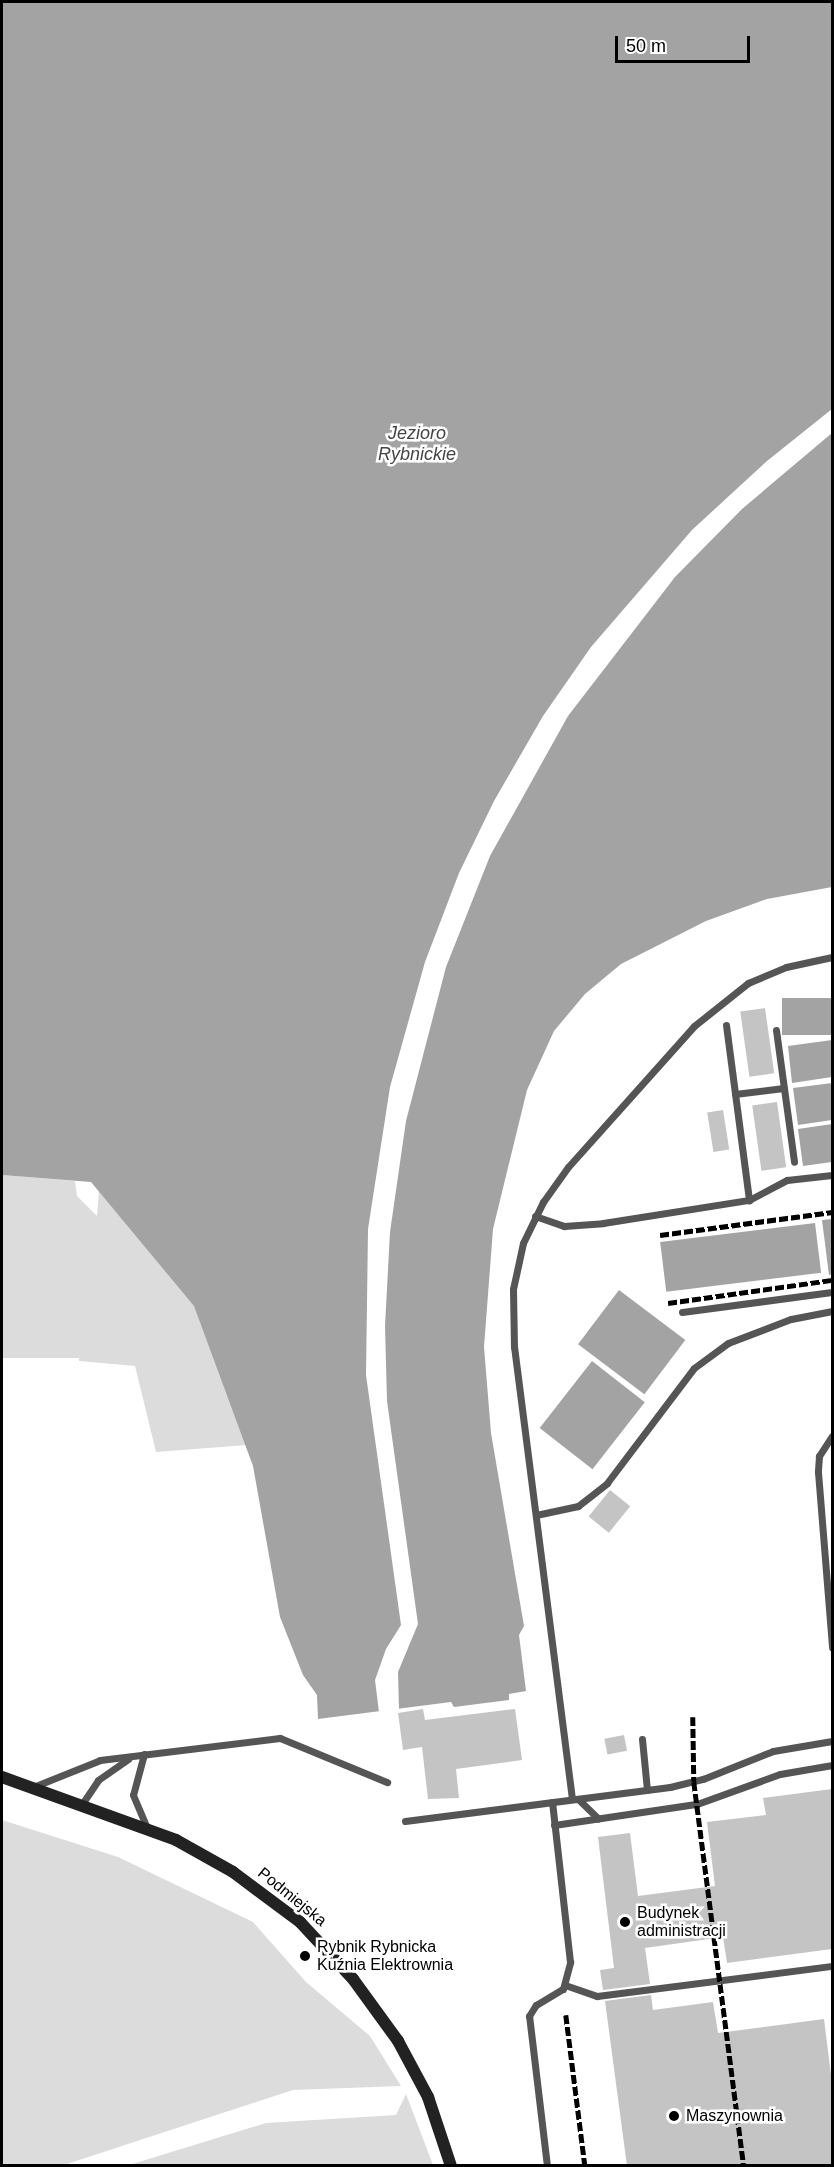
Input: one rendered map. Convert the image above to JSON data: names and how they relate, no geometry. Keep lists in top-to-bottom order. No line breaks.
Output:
{"streets":{"street":["Podmiejska"]},"water":["Jezioro Rybnickie"],"places":["Budynek administracji","Rybnik Rybnicka Kuźnia Elektrownia","Maszynownia"],"scale_bar":"50 m"}
